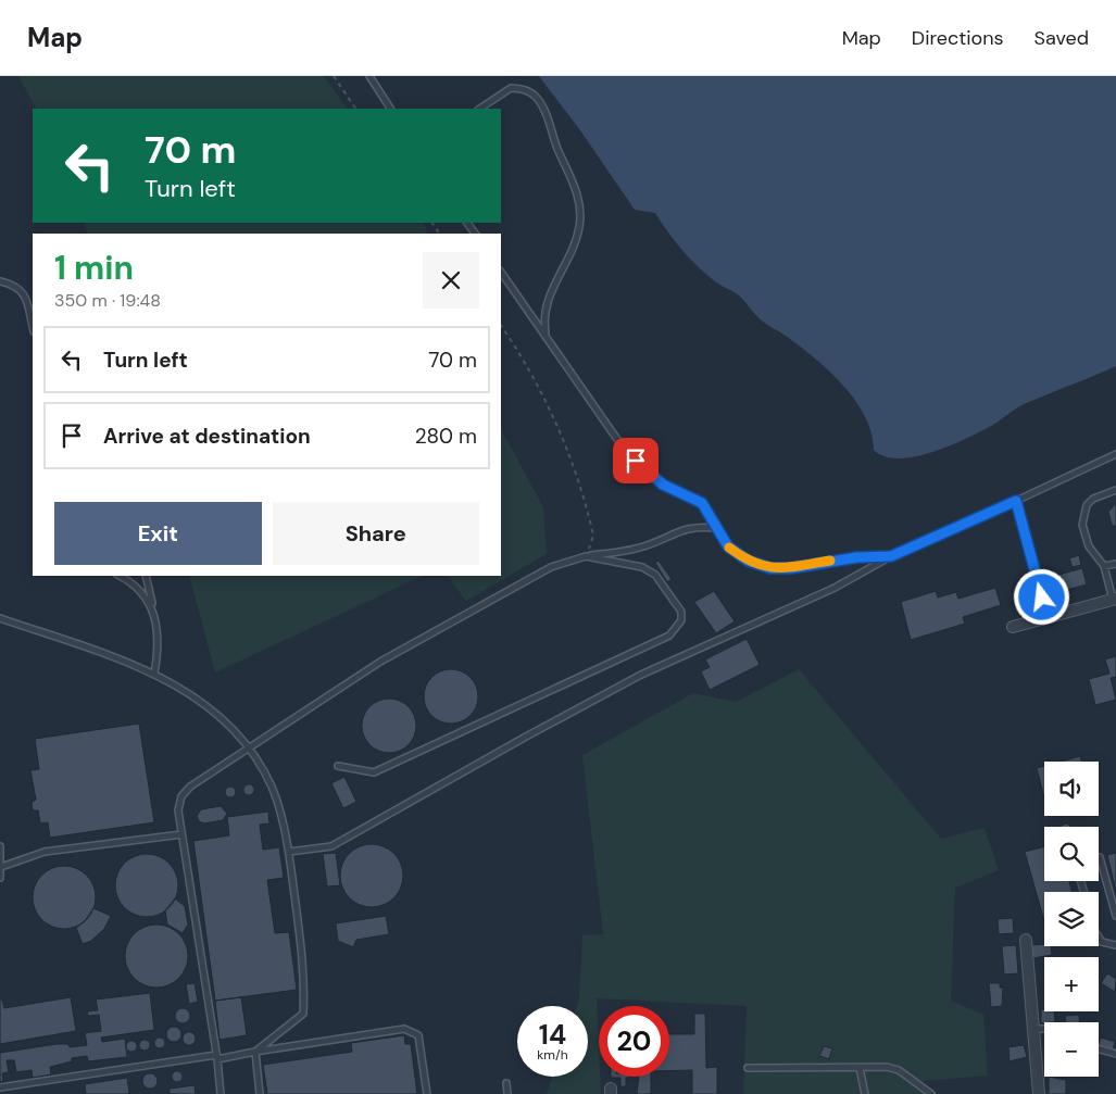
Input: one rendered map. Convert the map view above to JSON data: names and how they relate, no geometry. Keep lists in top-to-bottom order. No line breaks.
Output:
{"page":{"header":"Map","nav":["Map","Directions","Saved"],"turn":["70 m","Turn left"],"heading":["1 min","350 m · 19:48"],"list":[{"name":"Turn left","value":"70 m"},{"name":"Arrive at destination","value":"280 m"}],"buttons":["Exit","Share"],"map_buttons":["+","−"],"speed":"14 km/h","limit":"20"}}
